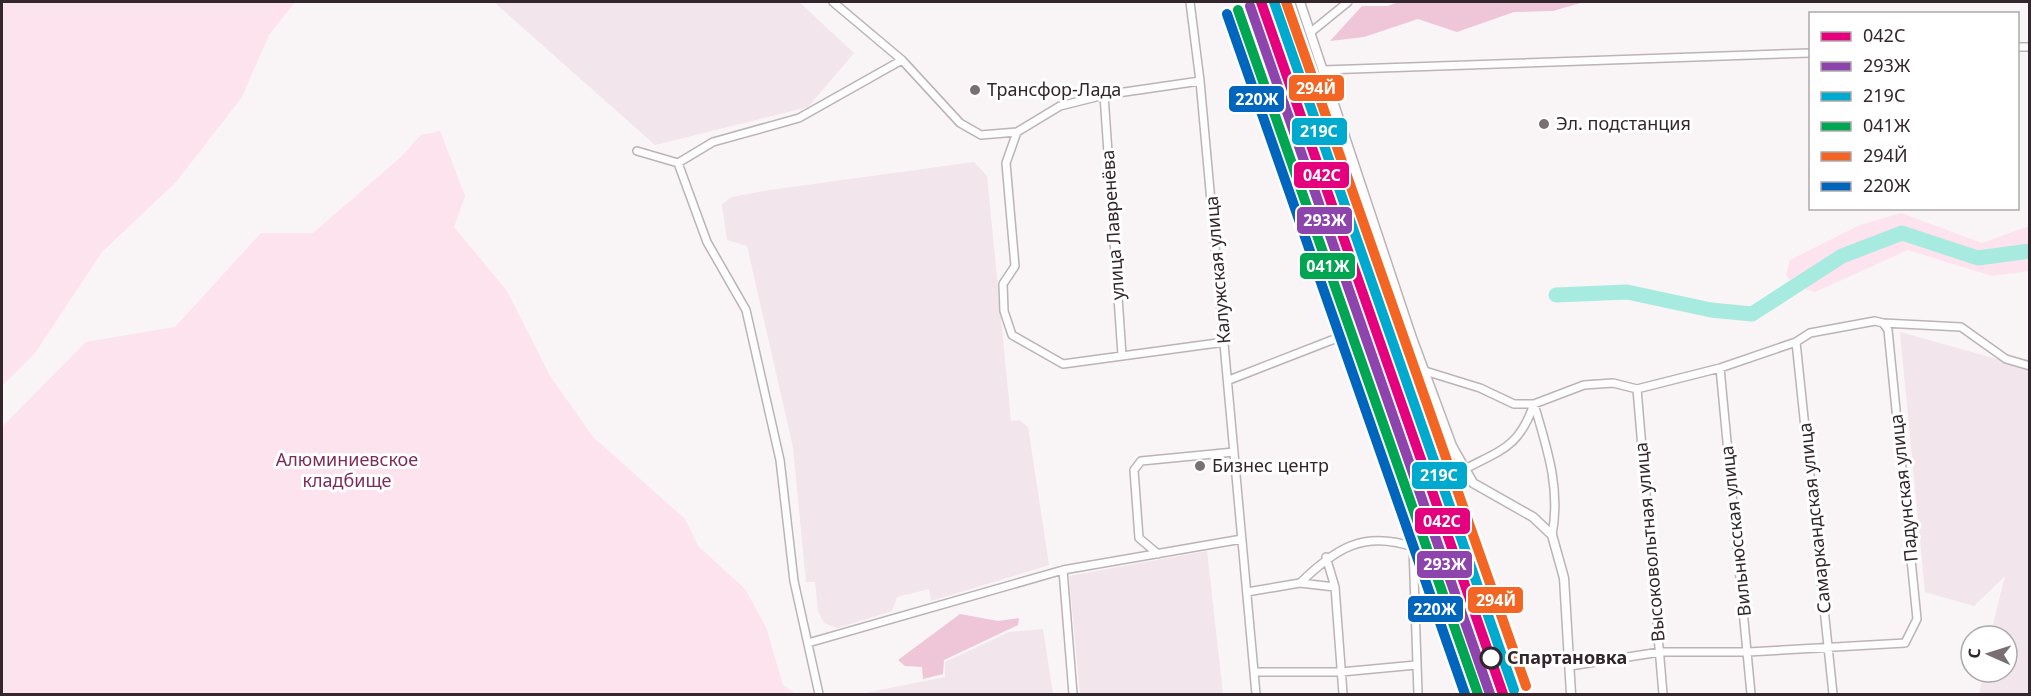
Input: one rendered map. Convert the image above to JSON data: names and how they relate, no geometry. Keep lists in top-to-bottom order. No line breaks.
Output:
{"streets":{"street":["улица Лавренёва","Калужская улица","Падунская улица","Самаркандская улица","Вильнюсская улица","Высоковольтная улица"]},"crossings":[["Падунская улица","Самаркандская улица"]],"parks":["Алюминиевское кладбище"],"places":["Трансфор-Лада","Эл. подстанция","Бизнес центр","Спартановка"],"lines":["transit line 042С","transit line 219С","transit line 294Й","transit line 293Ж","transit line 041Ж","transit line 220Ж"],"legend":["042С","293Ж","219С","041Ж","294Й","220Ж"],"north":"left"}
